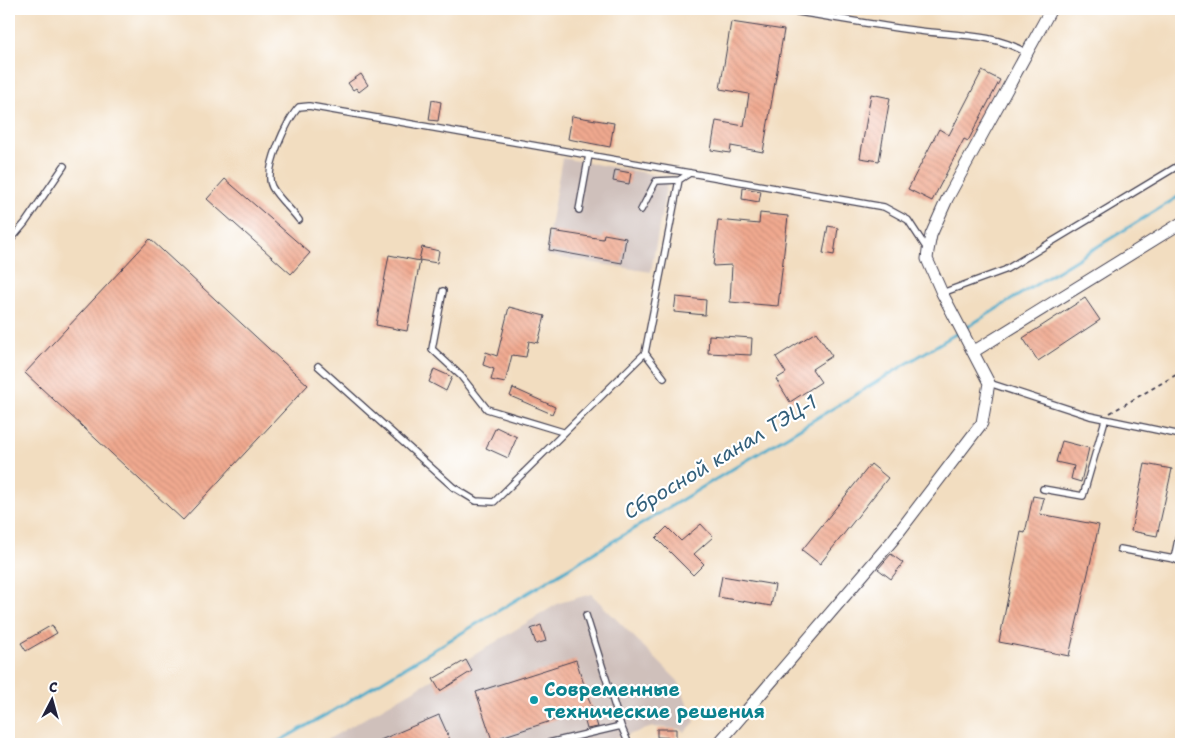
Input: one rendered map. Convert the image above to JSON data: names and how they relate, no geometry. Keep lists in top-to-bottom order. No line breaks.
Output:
{"water":["Сбросной канал ТЭЦ-1"],"places":["Современные технические решения"],"north":"top"}
